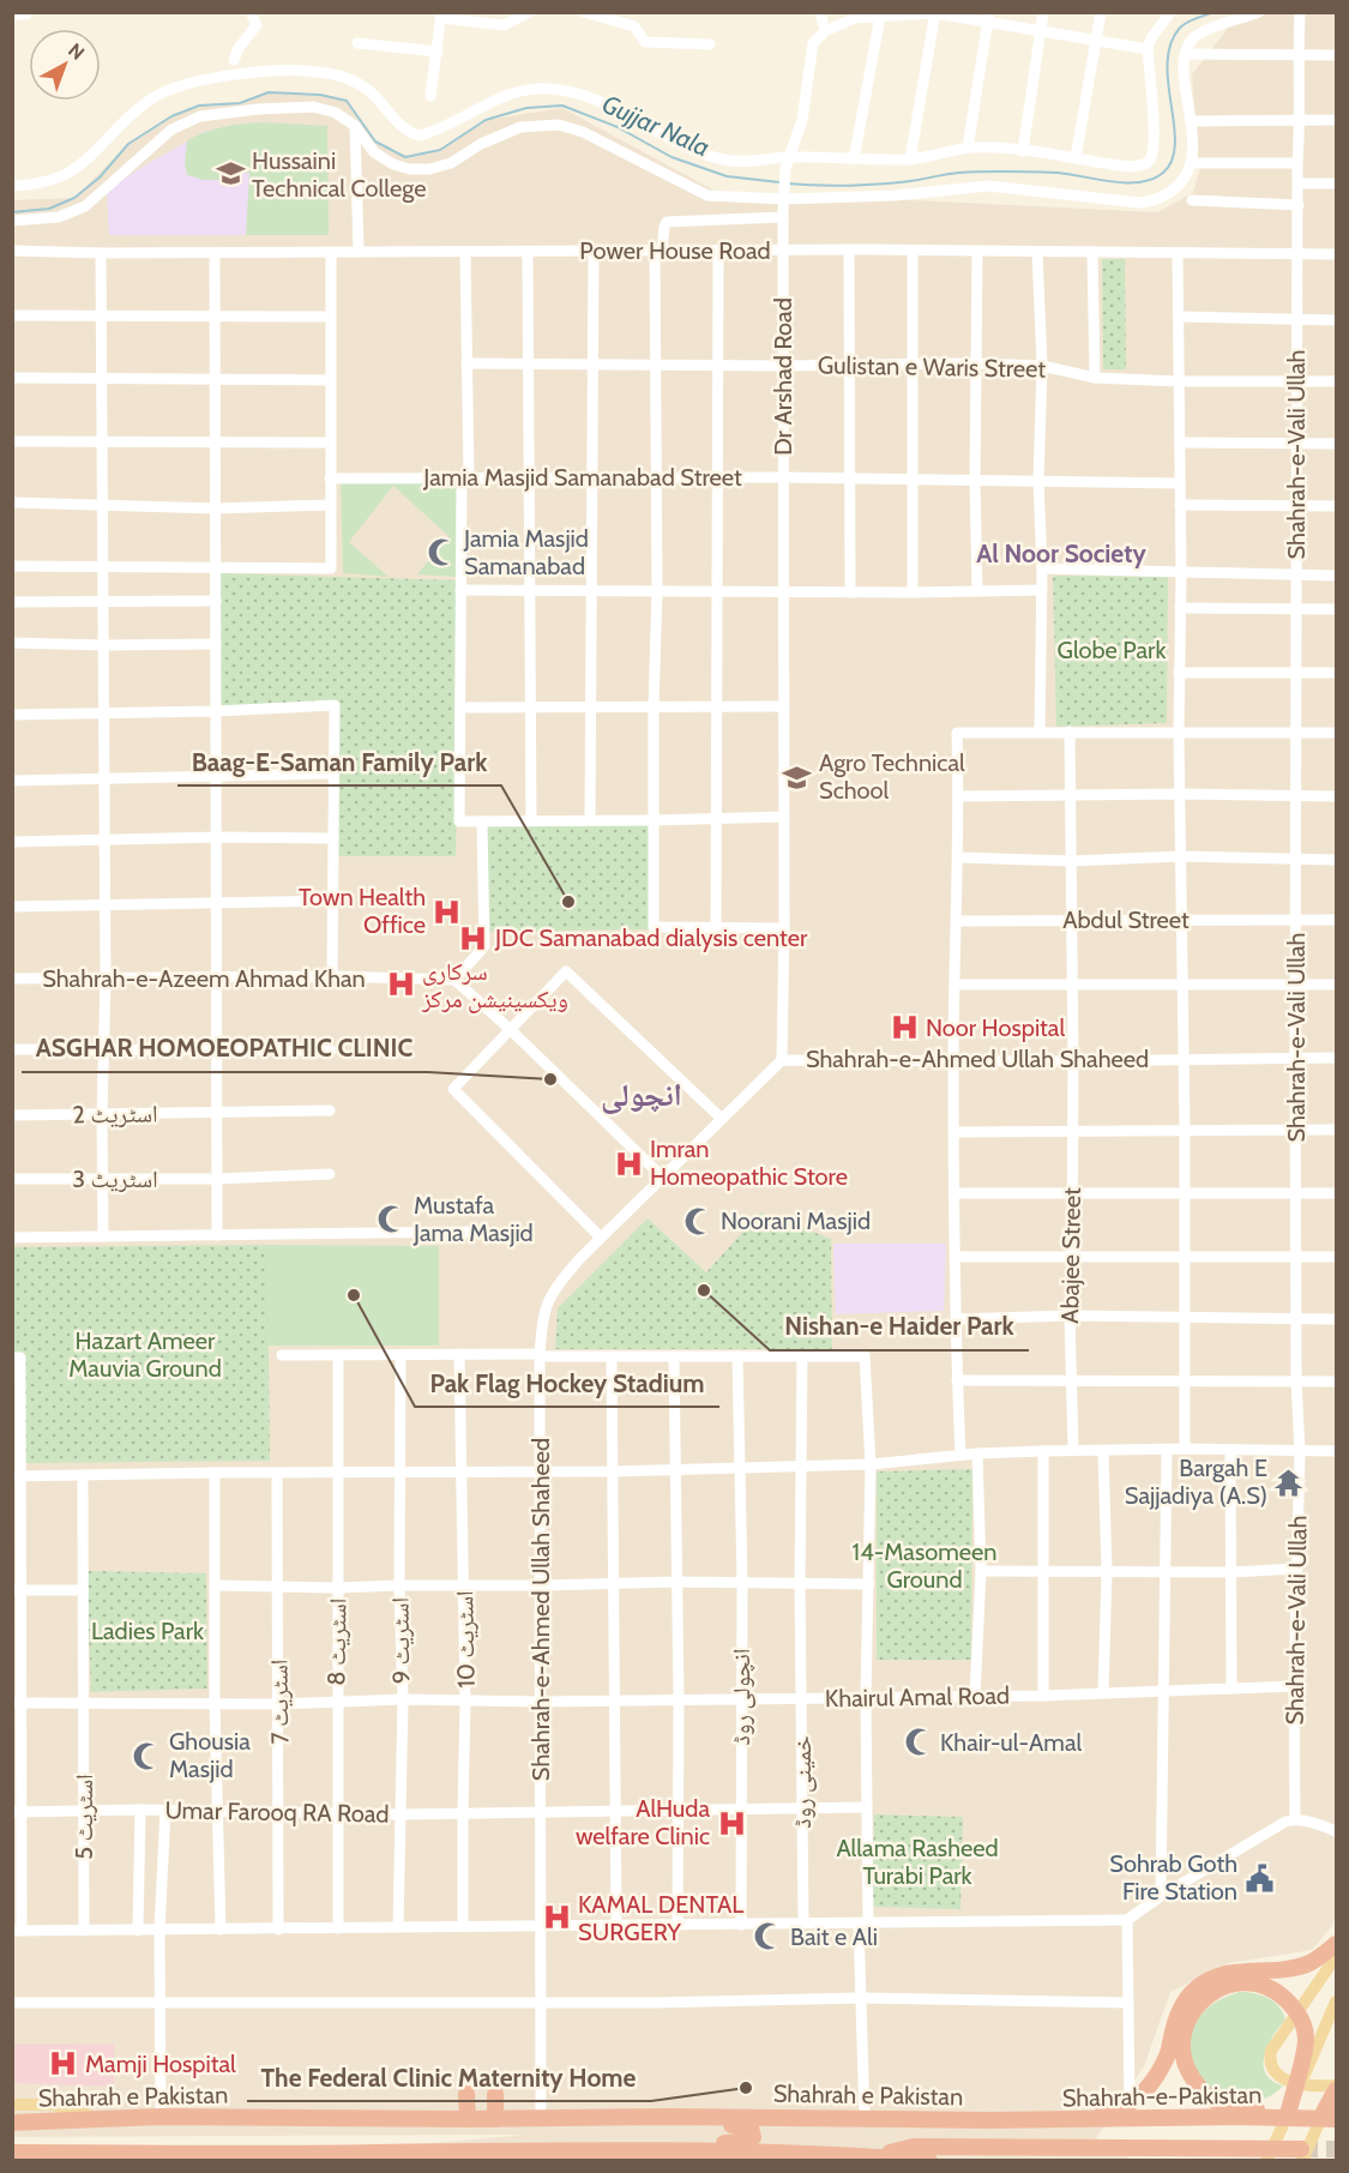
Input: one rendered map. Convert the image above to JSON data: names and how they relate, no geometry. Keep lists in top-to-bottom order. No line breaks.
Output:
{"streets":{"highway":["Shahrah e Pakistan","Shahrah-e-Pakistan"],"street":["Power House Road","Gulistan e Waris Street","Dr Arshad Road","Shahrah-e-Vali Ullah","Jamia Masjid Samanabad Street","Abdul Street","Shahrah-e-Azeem Ahmad Khan","Shahrah-e-Ahmed Ullah Shaheed","اسٹریٹ 2","اسٹریٹ 3","Abajee Street","اسٹریٹ 10","اسٹریٹ 9","اسٹریٹ 8","انچولی روڈ","Khairul Amal Road","اسٹریٹ 7","خمینی روڈ","Umar Farooq RA Road","اسٹریٹ 5"]},"crossings":[["Power House Road","Dr Arshad Road"],["Power House Road","Shahrah-e-Vali Ullah"],["Gulistan e Waris Street","Dr Arshad Road"],["Gulistan e Waris Street","Shahrah-e-Vali Ullah"],["Dr Arshad Road","Jamia Masjid Samanabad Street"],["Dr Arshad Road","Shahrah-e-Ahmed Ullah Shaheed"],["Shahrah-e-Vali Ullah","Abdul Street"],["Shahrah-e-Vali Ullah","Shahrah-e-Ahmed Ullah Shaheed"],["Shahrah-e-Vali Ullah","Khairul Amal Road"],["Abdul Street","Abajee Street"],["Shahrah-e-Ahmed Ullah Shaheed","Abajee Street"],["Shahrah-e-Ahmed Ullah Shaheed","Khairul Amal Road"],["Shahrah-e-Ahmed Ullah Shaheed","Umar Farooq RA Road"],["Shahrah-e-Ahmed Ullah Shaheed","Shahrah e Pakistan"],["اسٹریٹ 10","Khairul Amal Road"],["اسٹریٹ 10","Umar Farooq RA Road"],["اسٹریٹ 9","Khairul Amal Road"],["اسٹریٹ 9","Umar Farooq RA Road"],["اسٹریٹ 8","Khairul Amal Road"],["اسٹریٹ 8","Umar Farooq RA Road"],["انچولی روڈ","Khairul Amal Road"],["انچولی روڈ","Umar Farooq RA Road"],["Khairul Amal Road","اسٹریٹ 7"],["Khairul Amal Road","خمینی روڈ"],["Khairul Amal Road","اسٹریٹ 5"],["اسٹریٹ 7","Umar Farooq RA Road"],["خمینی روڈ","Umar Farooq RA Road"],["Umar Farooq RA Road","اسٹریٹ 5"],["Shahrah e Pakistan","Shahrah-e-Pakistan"]],"districts":["Al Noor Society","انچولی"],"water":["Gujjar Nala"],"parks":["Globe Park","Hazart Ameer Mauvia Ground","14-Masomeen Ground","Ladies Park","Allama Rasheed Turabi Park"],"places":{"school or university":["Hussaini Technical College","Agro Technical School"],"mosque":["Jamia Masjid Samanabad","Mustafa Jama Masjid","Noorani Masjid","Khair-ul-Amal","Ghousia Masjid","Bait e Ali"],"other":["Baag-E-Saman Family Park","ASGHAR HOMOEOPATHIC CLINIC","Nishan-e Haider Park","Pak Flag Hockey Stadium","The Federal Clinic Maternity Home"],"hospital":["Town Health Office","JDC Samanabad dialysis center","سرکاری ویکسینیشن مرکز","Noor Hospital","Imran Homeopathic Store","AlHuda welfare Clinic","KAMAL DENTAL SURGERY","Mamji Hospital"],"temple":["Bargah E Sajjadiya (A.S)"],"public building":["Sohrab Goth Fire Station"]},"north":"top right"}
